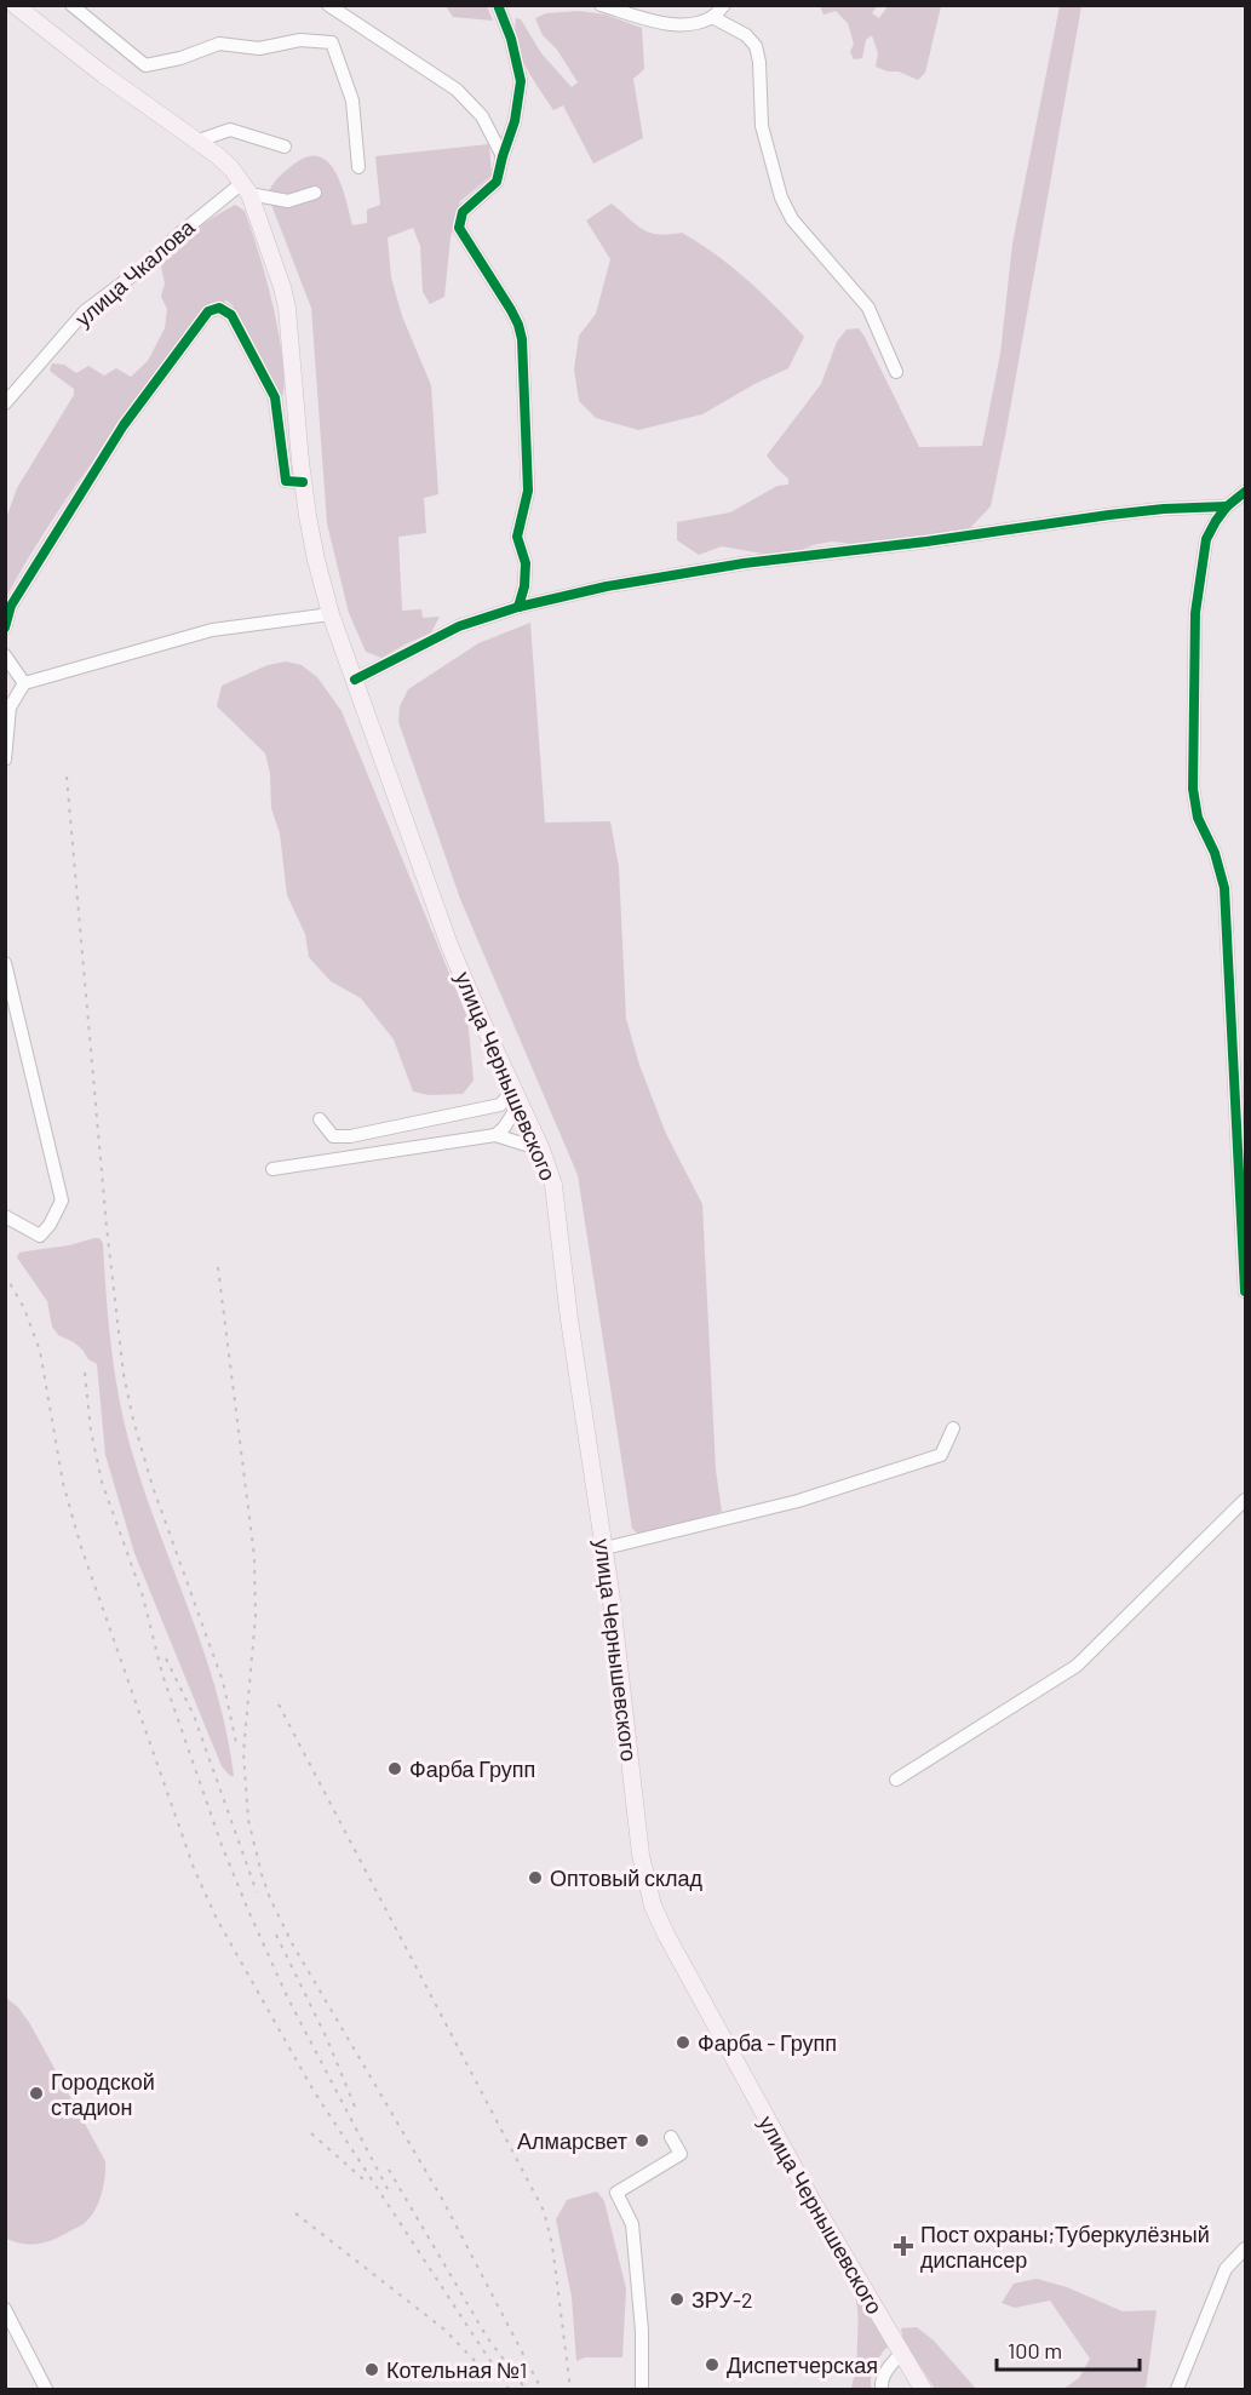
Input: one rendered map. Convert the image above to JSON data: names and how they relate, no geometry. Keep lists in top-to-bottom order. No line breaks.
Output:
{"streets":{"main road":["улица Чернышевского"],"street":["улица Чкалова"]},"crossings":[["улица Чкалова","улица Чернышевского"]],"places":{"other":["Фарба Групп","Оптовый склад","Фарба - Групп","Городской стадион","Алмарсвет","ЗРУ-2","Диспетчерская","Котельная №1"],"health":["Пост охраны;Туберкулёзный диспансер"]},"scale_bar":"100 m"}
